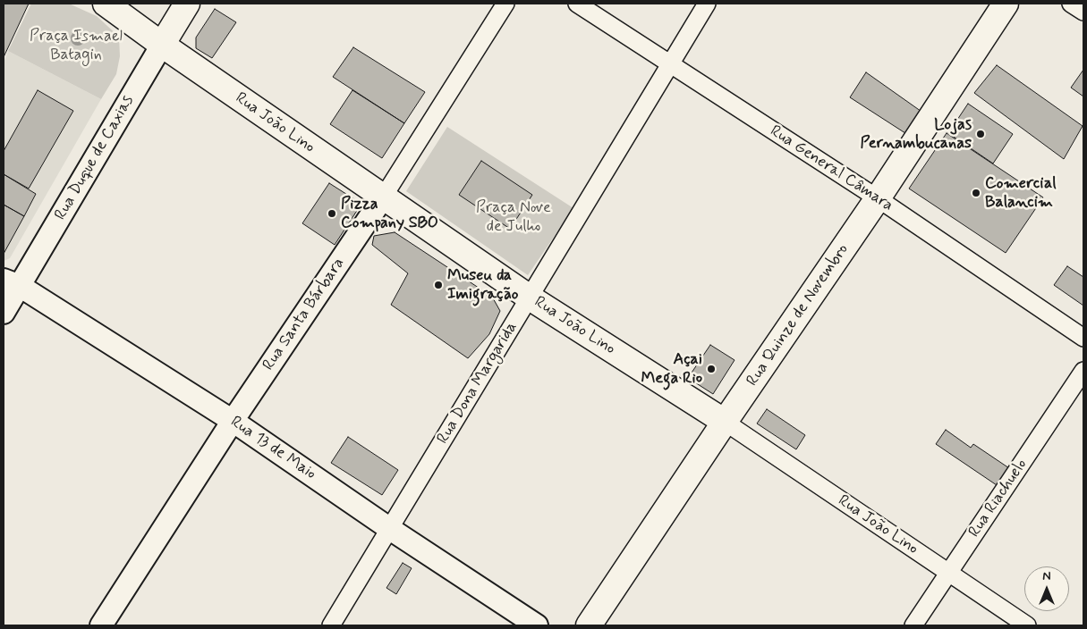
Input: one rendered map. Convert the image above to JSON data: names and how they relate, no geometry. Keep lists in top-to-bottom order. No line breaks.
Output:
{"streets":{"main road":["Rua João Lino","Rua Duque de Caxias","Rua Quinze de Novembro"],"street":["Rua General Câmara","Rua Santa Bárbara","Rua Dona Margarida","Rua 13 de Maio","Rua Riachuelo"]},"crossings":[["Rua João Lino","Rua Duque de Caxias"],["Rua João Lino","Rua Santa Bárbara"],["Rua João Lino","Rua Quinze de Novembro"],["Rua João Lino","Rua Dona Margarida"],["Rua João Lino","Rua Riachuelo"],["Rua Duque de Caxias","Rua 13 de Maio"],["Rua General Câmara","Rua Quinze de Novembro"],["Rua General Câmara","Rua Dona Margarida"],["Rua Santa Bárbara","Rua 13 de Maio"],["Rua Dona Margarida","Rua 13 de Maio"]],"parks":["Praça Ismael Batagin","Praça Nove de Julho"],"places":["Lojas Pernambucanas","Comercial Balancim","Pizza Company SBO","Museu da Imigração","Açai Mega Rio"],"north":"top"}
